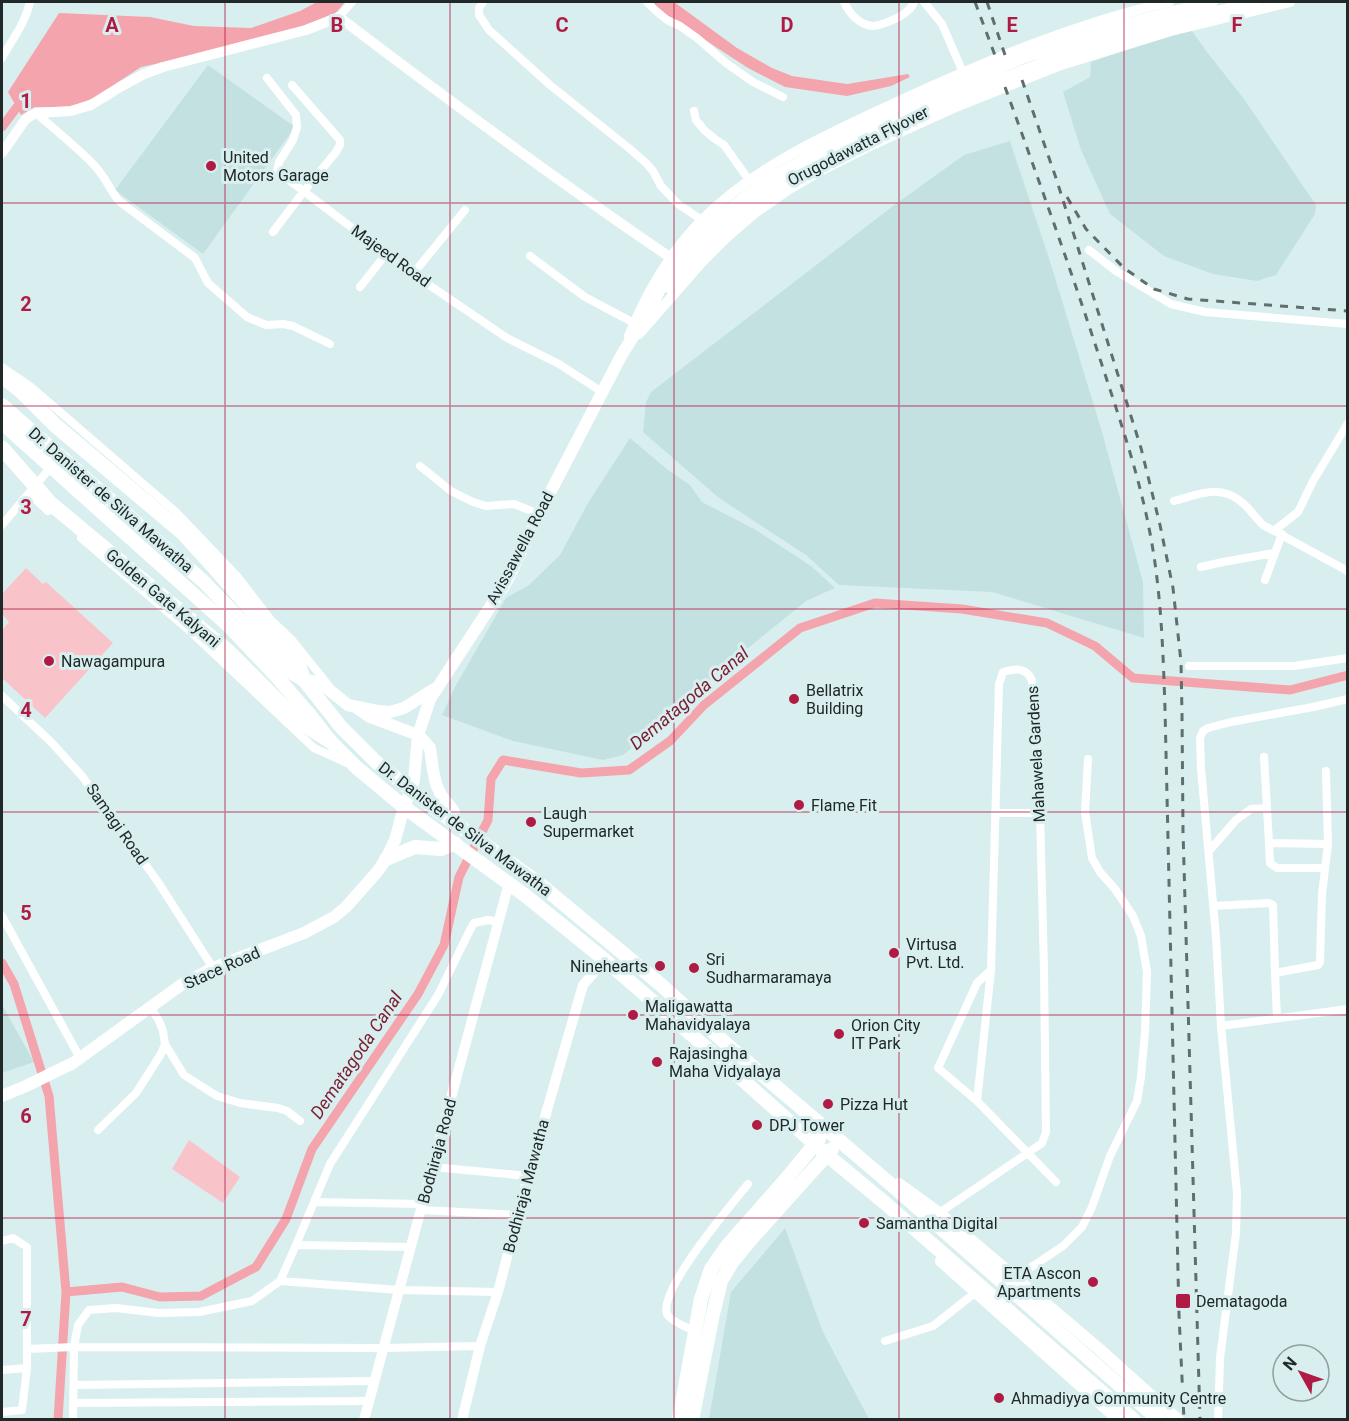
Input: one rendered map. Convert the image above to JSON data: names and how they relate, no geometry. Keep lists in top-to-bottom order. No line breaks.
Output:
{"streets":{"highway":["Dr. Danister de Silva Mawatha","Golden Gate Kalyani"],"main road":["Orugodawatta Flyover","Avissawella Road","Stace Road"],"street":["Majeed Road","Mahawela Gardens","Samagi Road","Bodhiraja Road","Bodhiraja Mawatha"]},"crossings":[["Orugodawatta Flyover","Avissawella Road"],["Majeed Road","Avissawella Road"],["Dr. Danister de Silva Mawatha","Avissawella Road"],["Dr. Danister de Silva Mawatha","Golden Gate Kalyani"],["Dr. Danister de Silva Mawatha","Stace Road"],["Dr. Danister de Silva Mawatha","Bodhiraja Road"],["Dr. Danister de Silva Mawatha","Bodhiraja Mawatha"],["Avissawella Road","Stace Road"],["Samagi Road","Stace Road"]],"water":["Dematagoda Canal"],"places":{"other":["United Motors Garage","Nawagampura","Bellatrix Building","Flame Fit","Laugh Supermarket","Virtusa Pvt. Ltd.","Ninehearts","Sri Sudharmaramaya","Maligawatta Mahavidyalaya","Orion City IT Park","Rajasingha Maha Vidyalaya","Pizza Hut","DPJ Tower","Samantha Digital","ETA Ascon Apartments","Ahmadiyya Community Centre"],"transit":["Dematagoda"]},"north":"top left","grid":{"columns":["A","B","C","D","E","F"],"rows":["1","2","3","4","5","6","7"]}}
